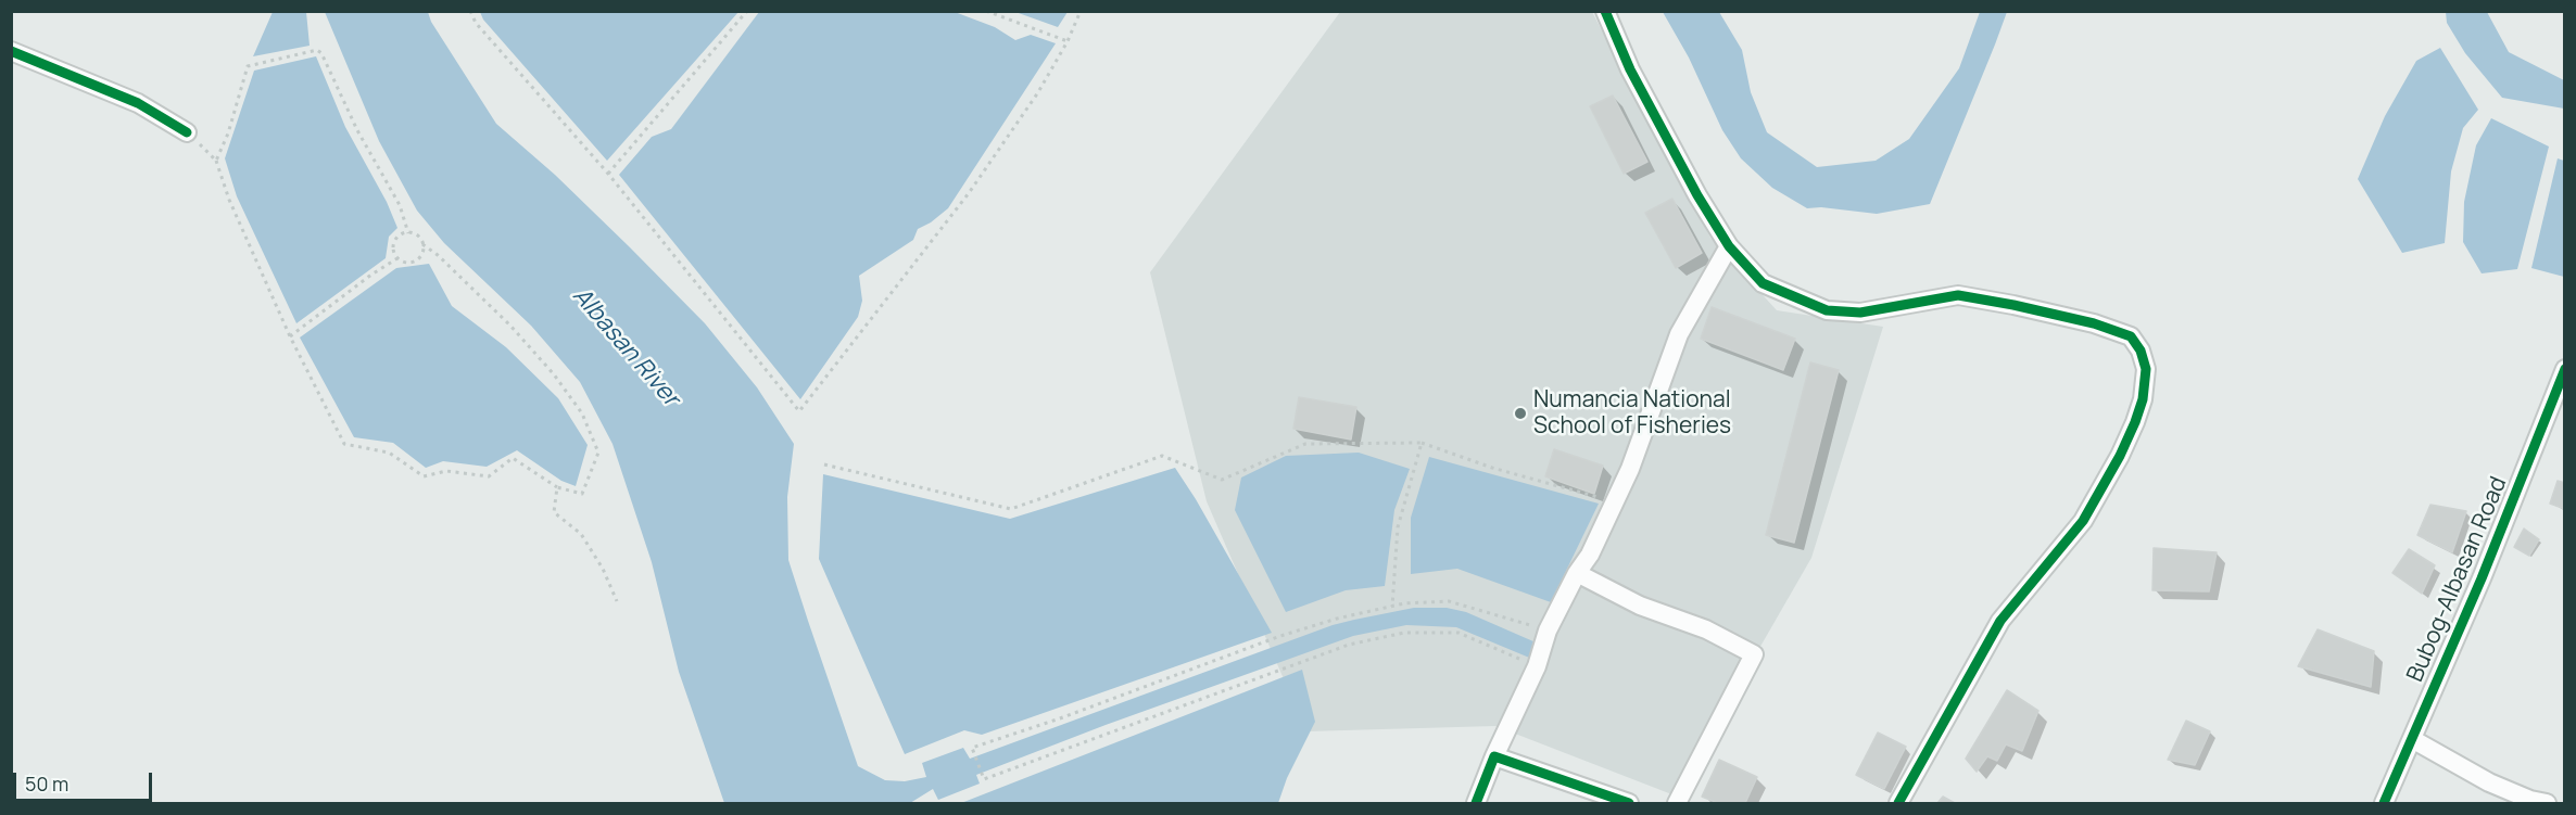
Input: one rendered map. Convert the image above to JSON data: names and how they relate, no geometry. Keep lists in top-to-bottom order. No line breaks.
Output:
{"streets":{"street":["Bubog-Albasan Road"]},"water":["Albasan River"],"places":["Numancia National School of Fisheries"],"scale_bar":"50 m"}
